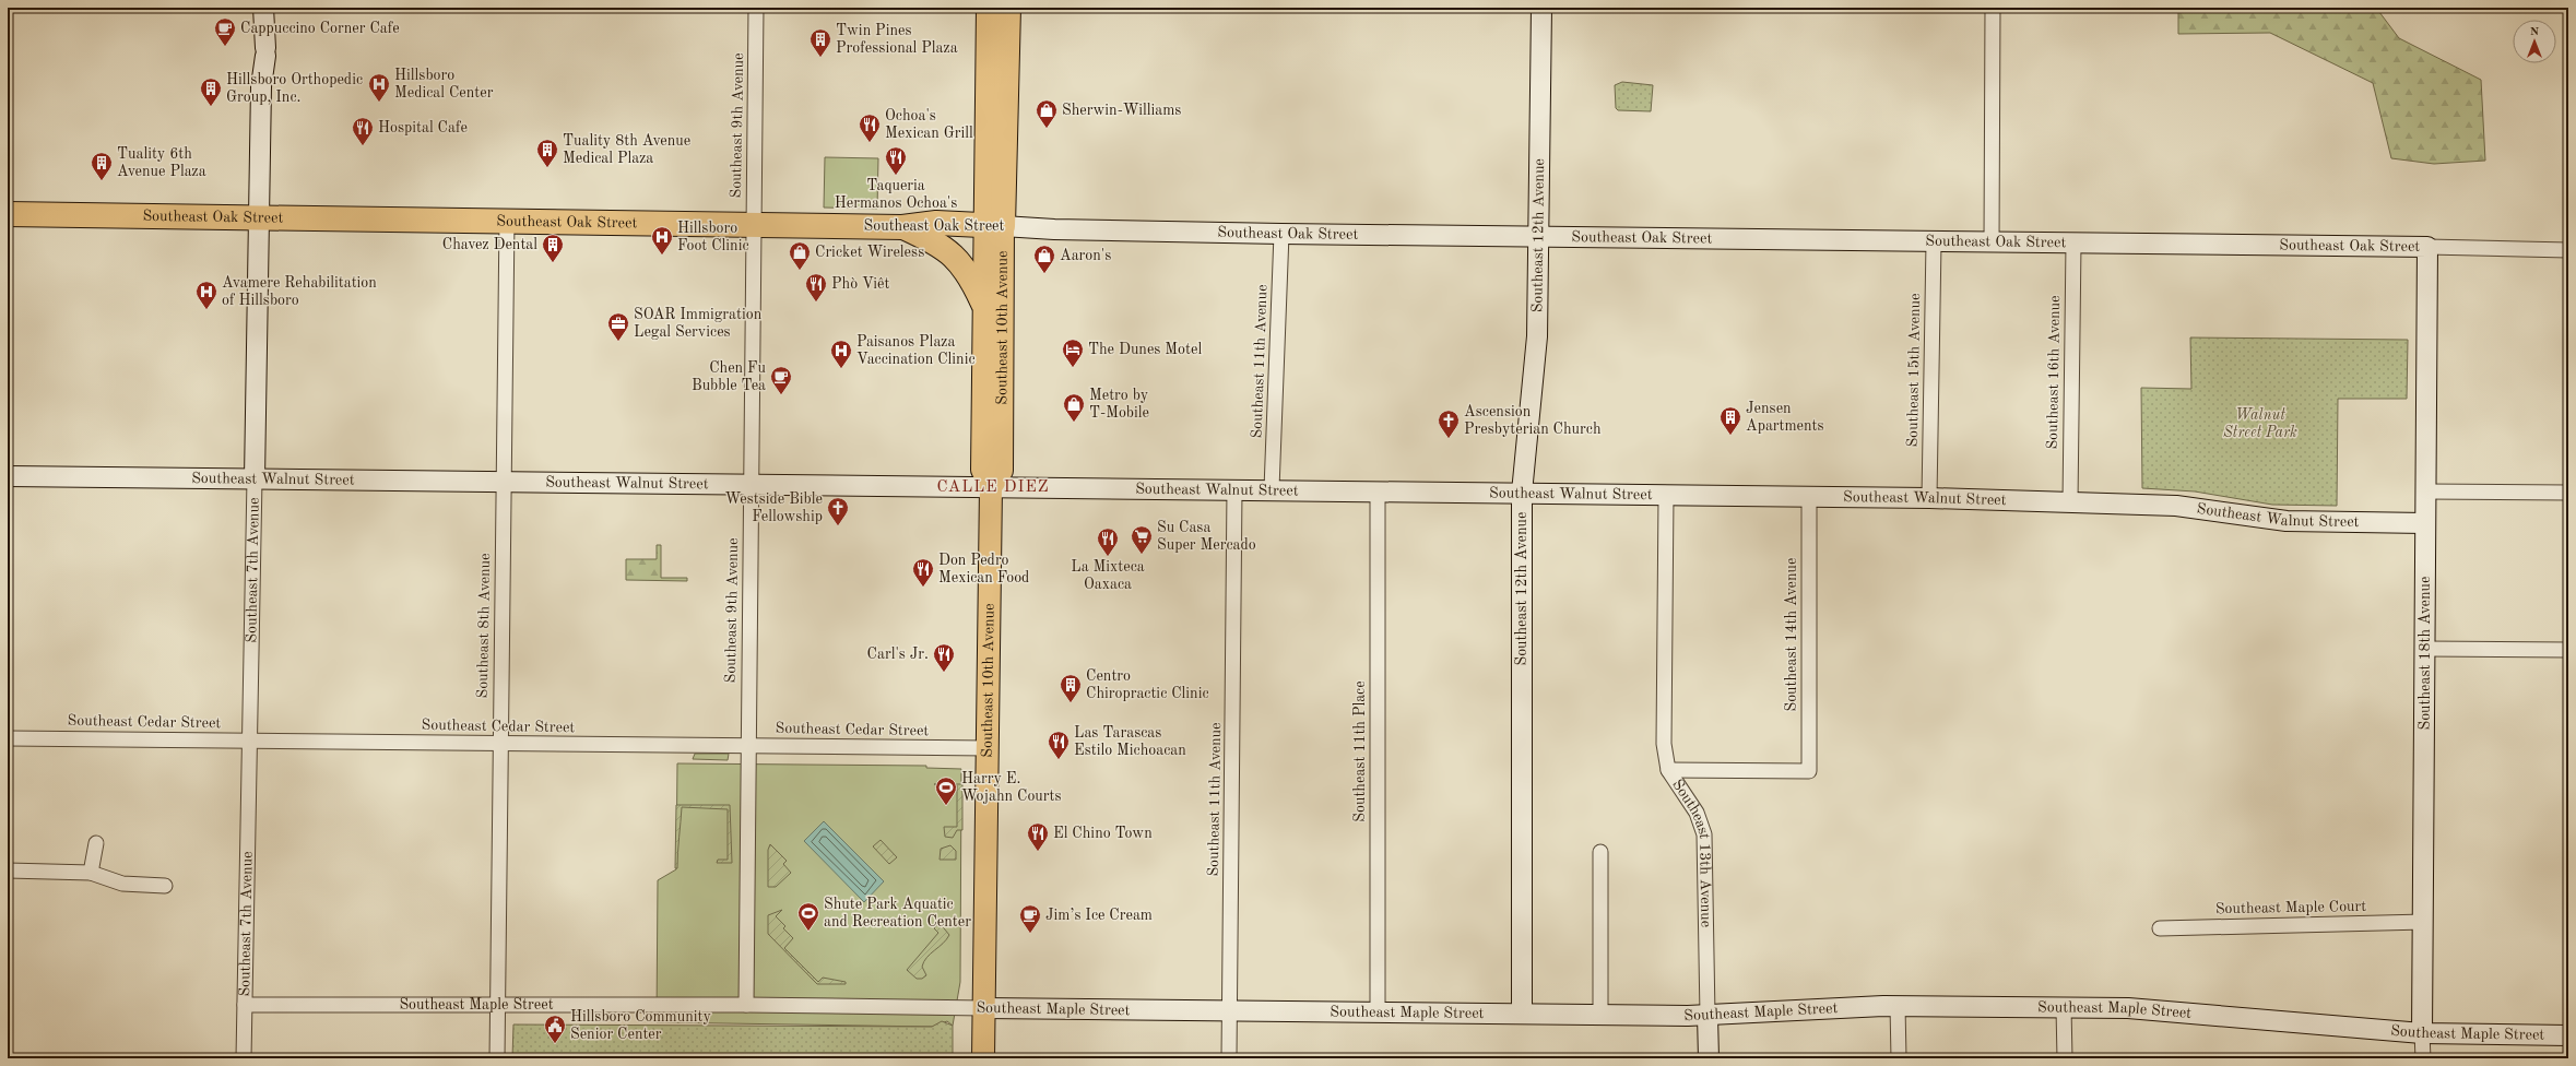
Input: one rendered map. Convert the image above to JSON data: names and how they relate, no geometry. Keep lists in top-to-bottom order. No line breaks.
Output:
{"streets":{"highway":["Southeast Oak Street","Southeast 10th Avenue"],"street":["Southeast 9th Avenue","Southeast 12th Avenue","Southeast 11th Avenue","Southeast 15th Avenue","Southeast 16th Avenue","Southeast Walnut Street","Southeast 7th Avenue","Southeast 8th Avenue","Southeast 14th Avenue","Southeast 18th Avenue","Southeast Cedar Street","Southeast 11th Place","Southeast 13th Avenue","Southeast Maple Court","Southeast Maple Street"]},"crossings":[["Southeast 9th Avenue","Southeast Oak Street"],["Southeast 9th Avenue","Southeast Walnut Street"],["Southeast 9th Avenue","Southeast Cedar Street"],["Southeast 9th Avenue","Southeast Maple Street"],["Southeast Oak Street","Southeast 12th Avenue"],["Southeast Oak Street","Southeast 10th Avenue"],["Southeast Oak Street","Southeast 11th Avenue"],["Southeast Oak Street","Southeast 15th Avenue"],["Southeast Oak Street","Southeast 16th Avenue"],["Southeast Oak Street","Southeast 7th Avenue"],["Southeast Oak Street","Southeast 8th Avenue"],["Southeast Oak Street","Southeast 18th Avenue"],["Southeast 12th Avenue","Southeast Walnut Street"],["Southeast 12th Avenue","Southeast Maple Street"],["Southeast 10th Avenue","Southeast Walnut Street"],["Southeast 10th Avenue","Southeast Cedar Street"],["Southeast 10th Avenue","Southeast Maple Street"],["Southeast 11th Avenue","Southeast Walnut Street"],["Southeast 11th Avenue","Southeast Maple Street"],["Southeast 15th Avenue","Southeast Walnut Street"],["Southeast 16th Avenue","Southeast Walnut Street"],["Southeast Walnut Street","Southeast 7th Avenue"],["Southeast Walnut Street","Southeast 8th Avenue"],["Southeast Walnut Street","Southeast 14th Avenue"],["Southeast Walnut Street","Southeast 18th Avenue"],["Southeast Walnut Street","Southeast 11th Place"],["Southeast Walnut Street","Southeast 13th Avenue"],["Southeast 7th Avenue","Southeast Cedar Street"],["Southeast 7th Avenue","Southeast Maple Street"],["Southeast 8th Avenue","Southeast Cedar Street"],["Southeast 8th Avenue","Southeast Maple Street"],["Southeast 14th Avenue","Southeast 13th Avenue"],["Southeast 18th Avenue","Southeast Maple Court"],["Southeast 18th Avenue","Southeast Maple Street"],["Southeast 11th Place","Southeast Maple Street"],["Southeast 13th Avenue","Southeast Maple Street"]],"districts":["CALLE DIEZ"],"parks":["Walnut Street Park"],"places":{"cafe":["Cappuccino Corner Cafe","Chen Fu Bubble Tea","Jim’s Ice Cream"],"building":["Twin Pines Professional Plaza","Hillsboro Orthopedic Group, Inc.","Tuality 8th Avenue Medical Plaza","Tuality 6th Avenue Plaza","Chavez Dental","Jensen Apartments","Centro Chiropractic Clinic"],"hospital":["Hillsboro Medical Center","Hillsboro Foot Clinic","Avamere Rehabilitation of Hillsboro","Paisanos Plaza Vaccination Clinic"],"shop":["Sherwin-Williams","Cricket Wireless","Aaron's","Metro by T-Mobile"],"restaurant":["Ochoa's Mexican Grill","Hospital Cafe","Taqueria Hermanos Ochoa's","Phò Viêt","La Mixteca Oaxaca","Don Pedro Mexican Food","Carl's Jr.","Las Tarascas Estilo Michoacan","El Chino Town"],"office":["SOAR Immigration Legal Services"],"hotel":["The Dunes Motel"],"church":["Ascension Presbyterian Church","Westside Bible Fellowship"],"supermarket":["Su Casa Super Mercado"],"sports":["Harry E. Wojahn Courts","Shute Park Aquatic and Recreation Center"],"public building":["Hillsboro Community Senior Center"]},"north":"top"}
